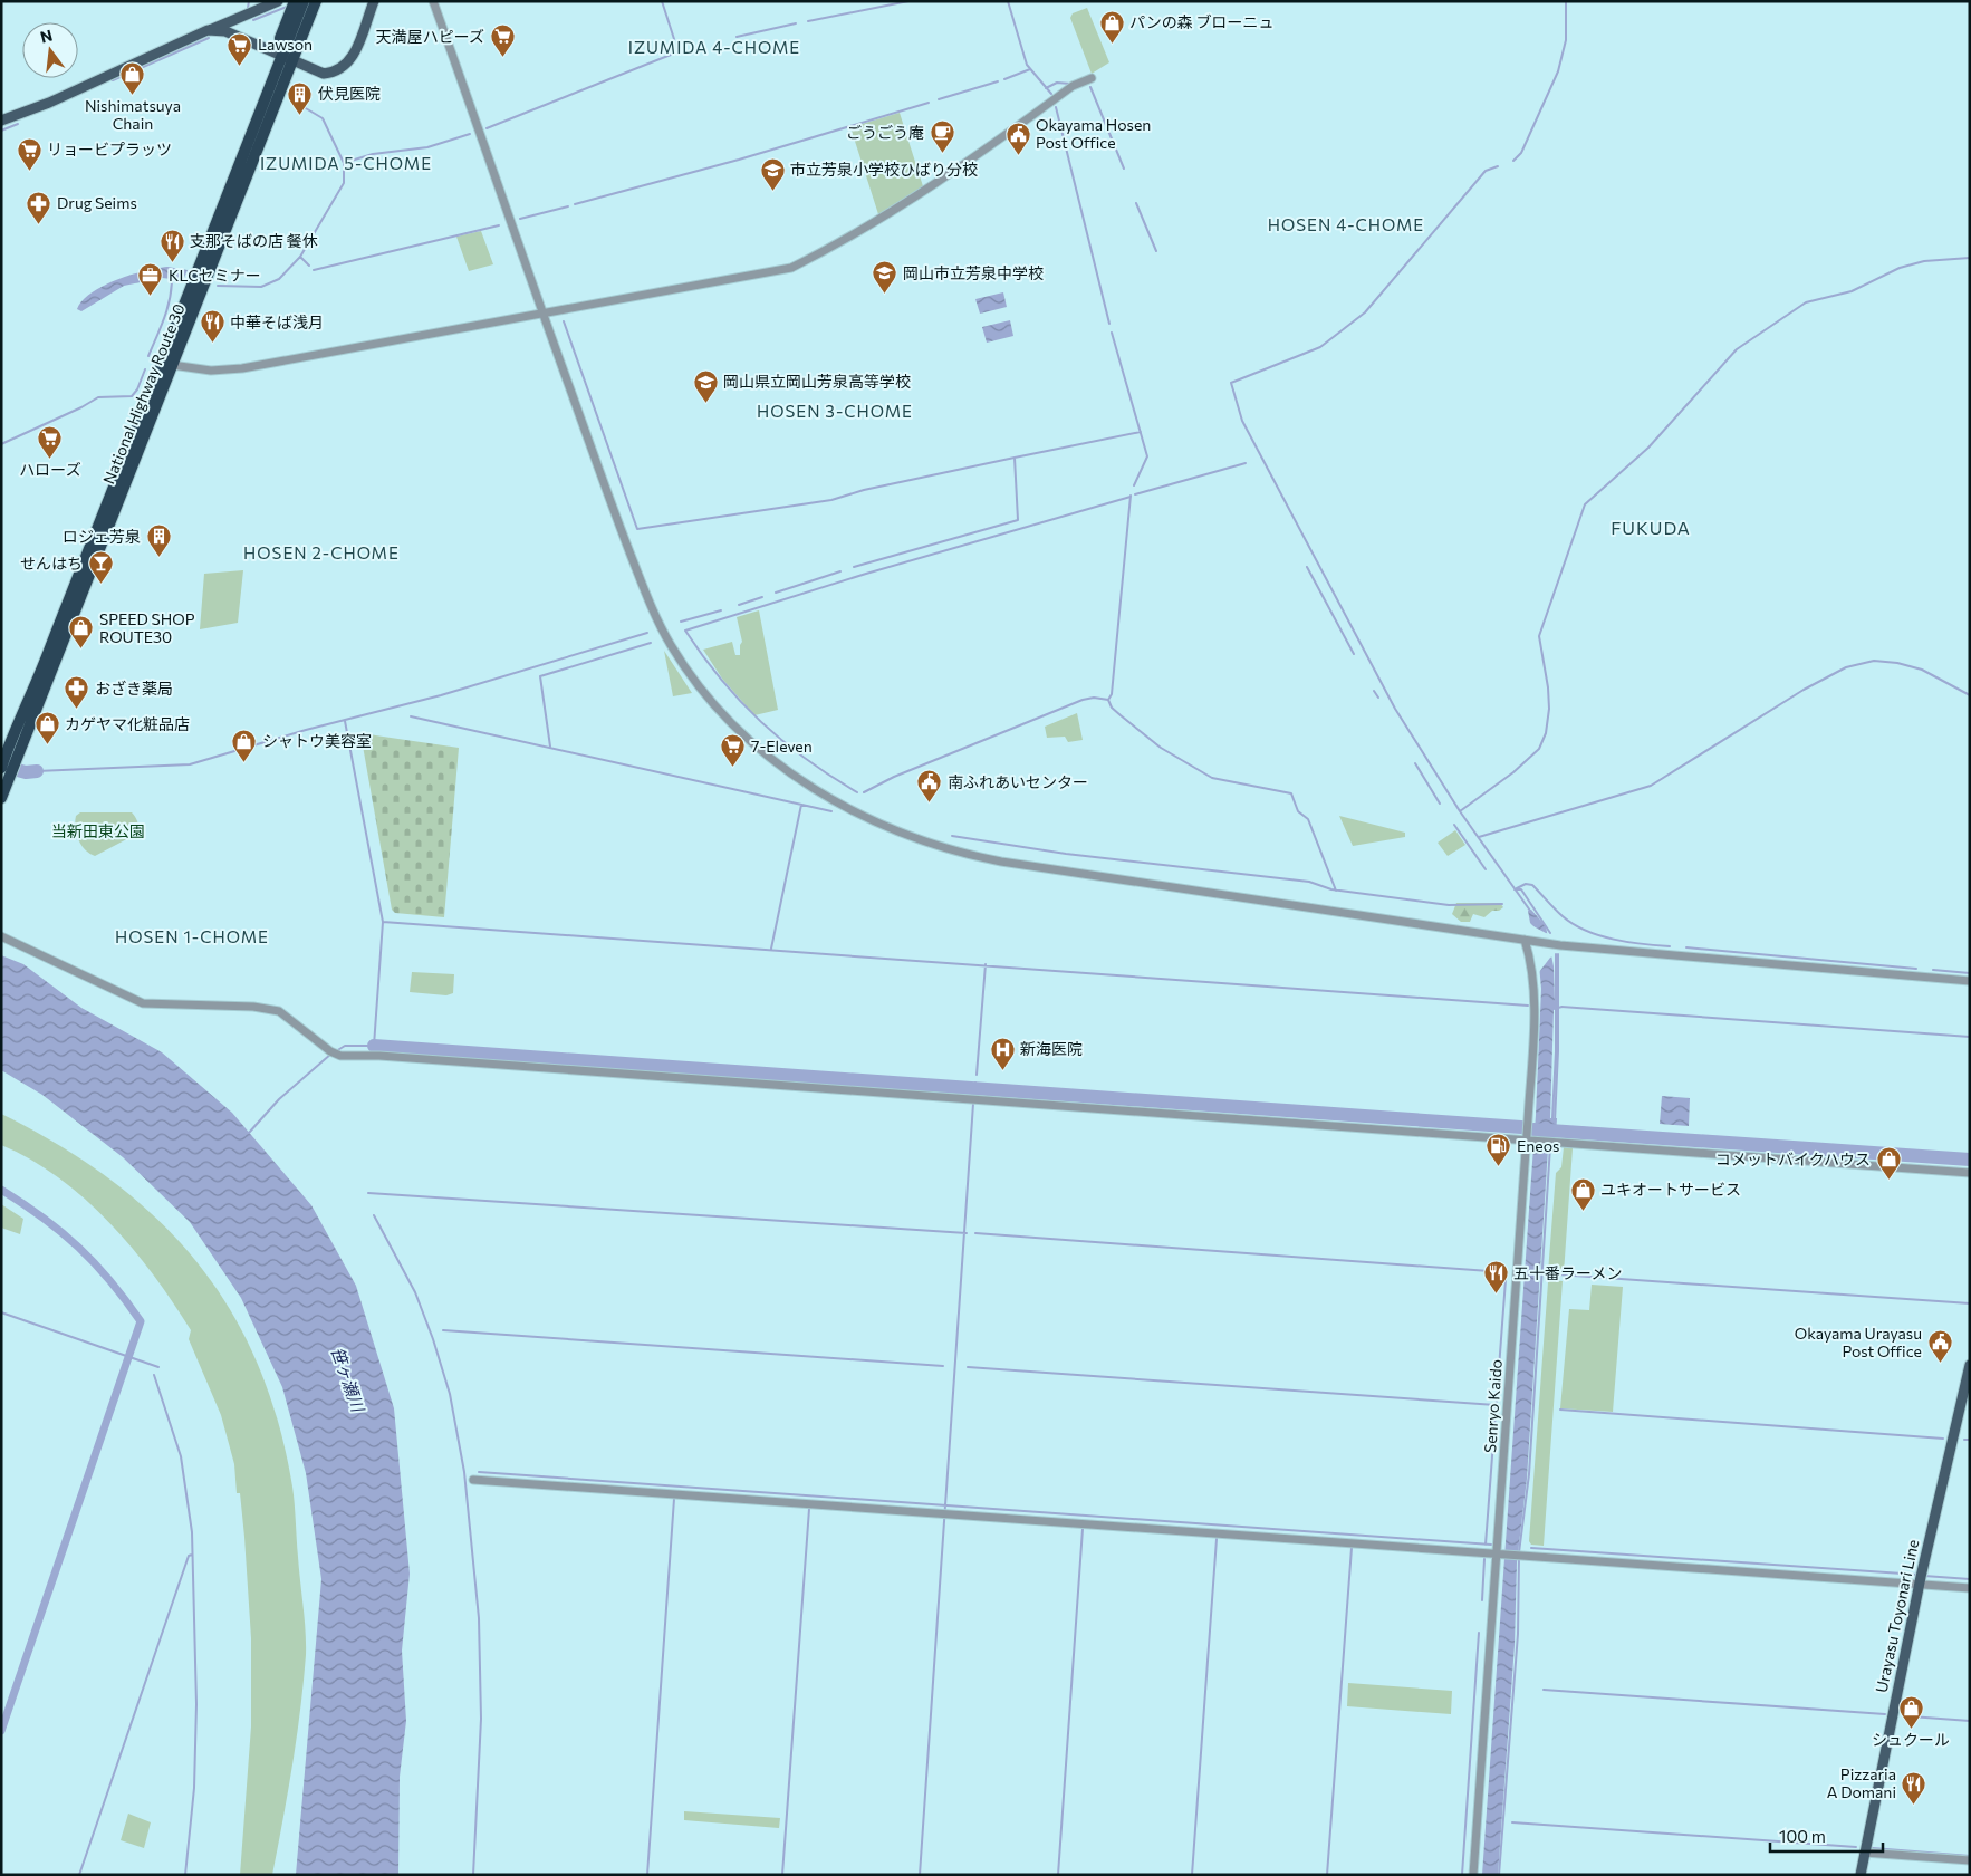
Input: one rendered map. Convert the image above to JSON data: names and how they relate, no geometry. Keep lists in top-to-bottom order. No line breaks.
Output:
{"streets":{"highway":["National Highway Route 30"],"main road":["Urayasu Toyonari Line"],"street":["Senryo Kaido"]},"districts":["IZUMIDA 4-CHOME","IZUMIDA 5-CHOME","HOSEN 4-CHOME","HOSEN 3-CHOME","FUKUDA","HOSEN 2-CHOME","HOSEN 1-CHOME"],"water":["笹ヶ瀬川"],"parks":["当新田東公園"],"places":{"shop":["パンの森 ブローニュ","Nishimatsuya Chain","SPEED SHOP ROUTE30","カゲヤマ化粧品店","シャトウ美容室","コメットバイクハウス","ユキオートサービス","シュクール"],"supermarket":["天満屋ハピーズ","Lawson","リョービプラッツ","ハローズ","7-Eleven"],"building":["伏見医院","ロジェ芳泉"],"cafe":["ごうごう庵"],"public building":["Okayama Hosen Post Office","南ふれあいセンター","Okayama Urayasu Post Office"],"school or university":["市立芳泉小学校ひばり分校","岡山市立芳泉中学校","岡山県立岡山芳泉高等学校"],"pharmacy":["Drug Seims","おざき薬局"],"restaurant":["支那そばの店 餐休","中華そば浅月","五十番ラーメン","Pizzaria A Domani"],"office":["KLCセミナー"],"bar":["せんはち"],"hospital":["新海医院"],"fuel station":["Eneos"]},"scale_bar":"100 m","north":"top"}
